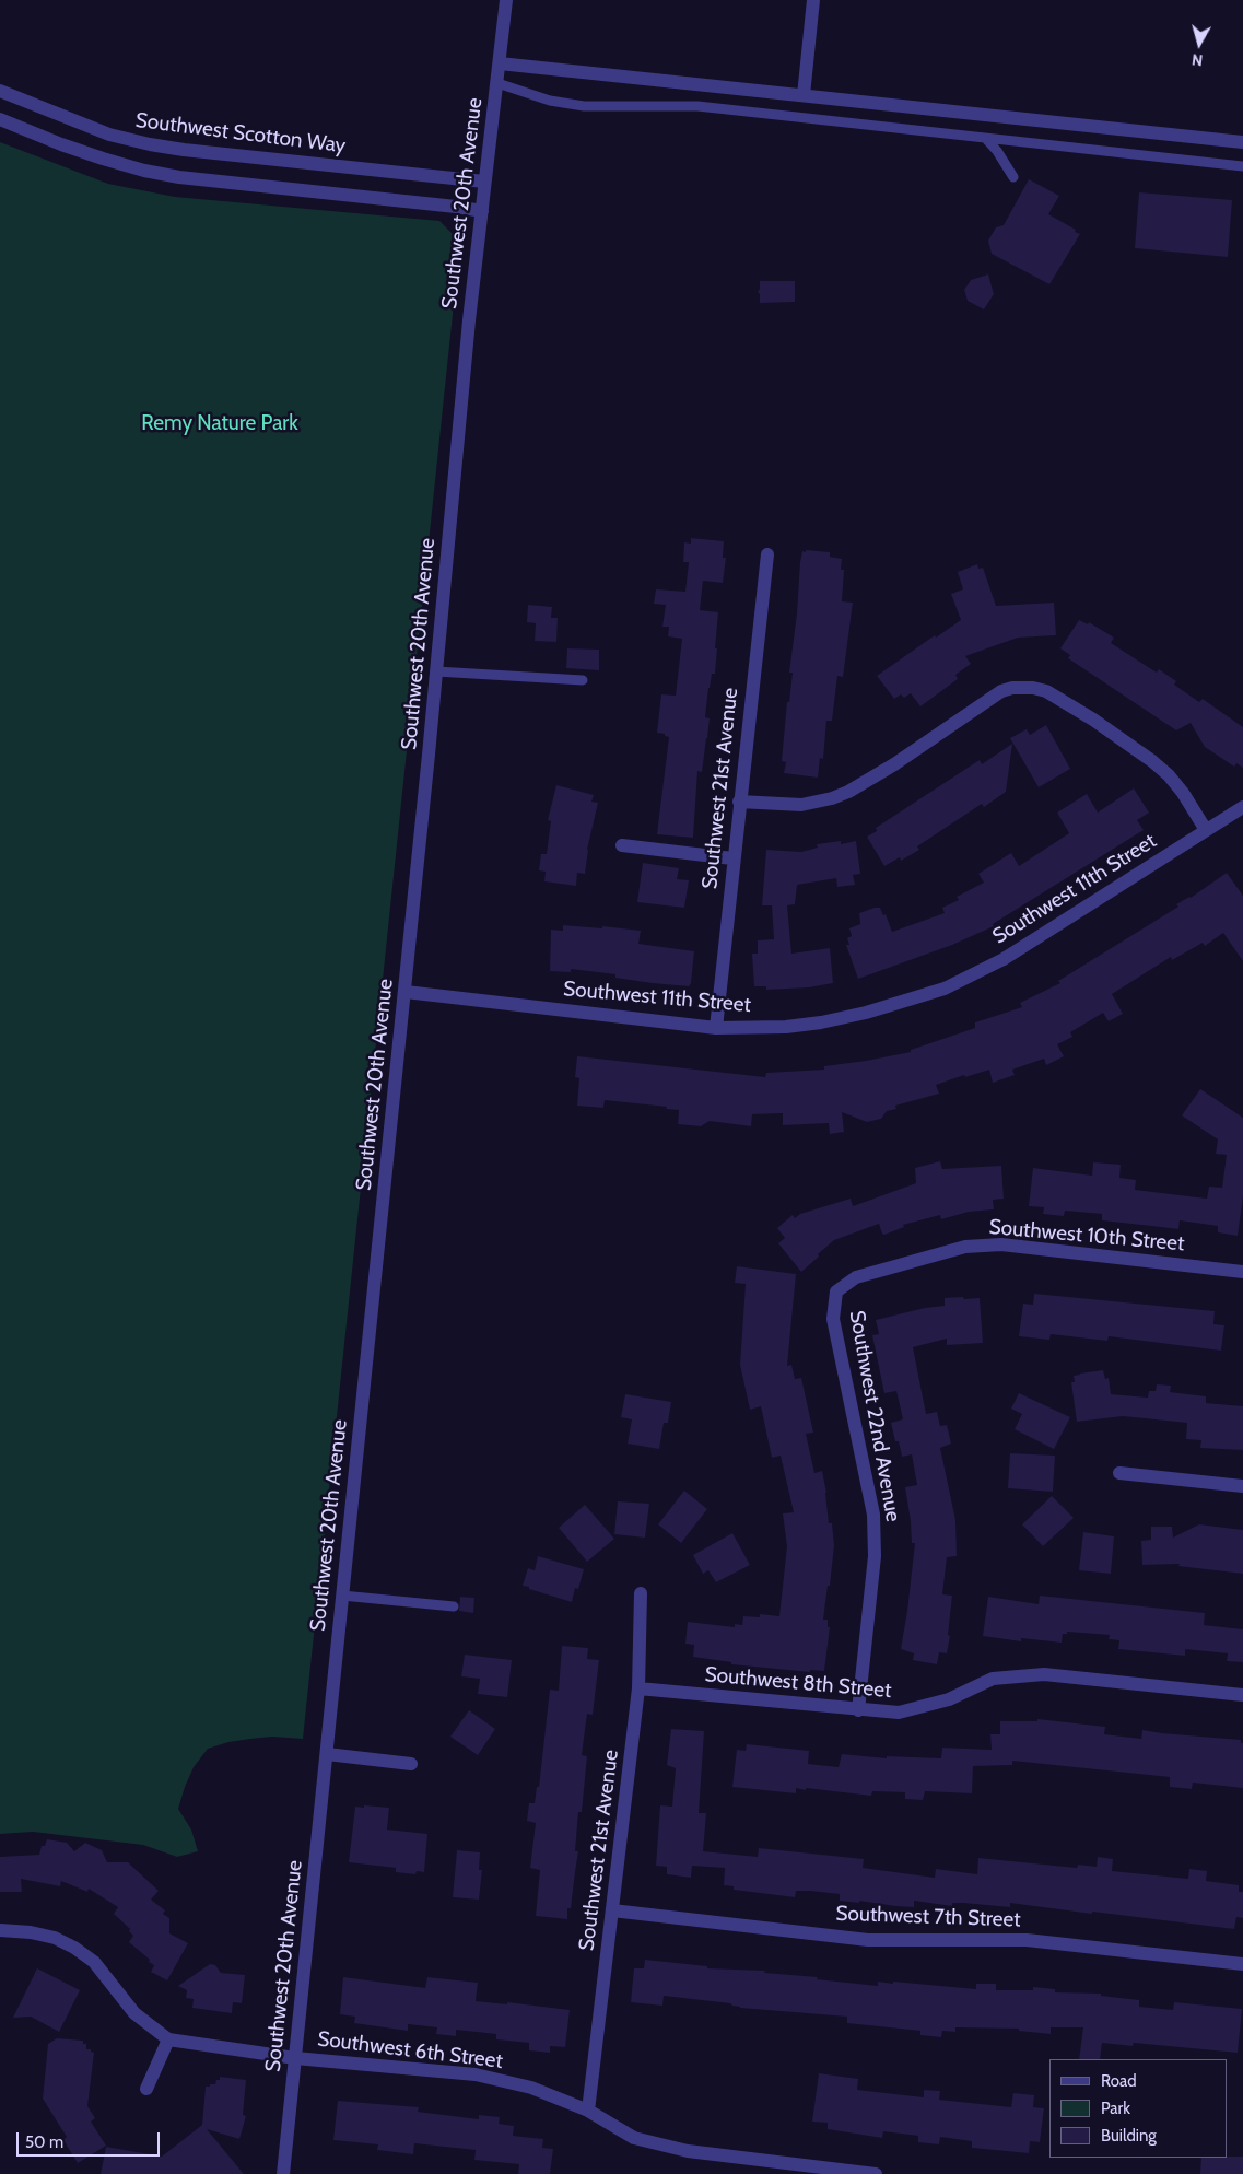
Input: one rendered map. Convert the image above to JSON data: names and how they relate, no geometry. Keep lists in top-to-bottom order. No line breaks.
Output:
{"streets":{"street":["Southwest Scotton Way","Southwest 20th Avenue","Southwest 21st Avenue","Southwest 11th Street","Southwest 10th Street","Southwest 22nd Avenue","Southwest 8th Street","Southwest 7th Street","Southwest 6th Street"]},"crossings":[["Southwest Scotton Way","Southwest 20th Avenue"],["Southwest 20th Avenue","Southwest 11th Street"],["Southwest 20th Avenue","Southwest 6th Street"],["Southwest 21st Avenue","Southwest 11th Street"],["Southwest 21st Avenue","Southwest 8th Street"],["Southwest 21st Avenue","Southwest 7th Street"],["Southwest 21st Avenue","Southwest 6th Street"],["Southwest 10th Street","Southwest 22nd Avenue"],["Southwest 22nd Avenue","Southwest 8th Street"]],"parks":["Remy Nature Park"],"legend":["Road","Park","Building"],"scale_bar":"50 m","north":"bottom"}
